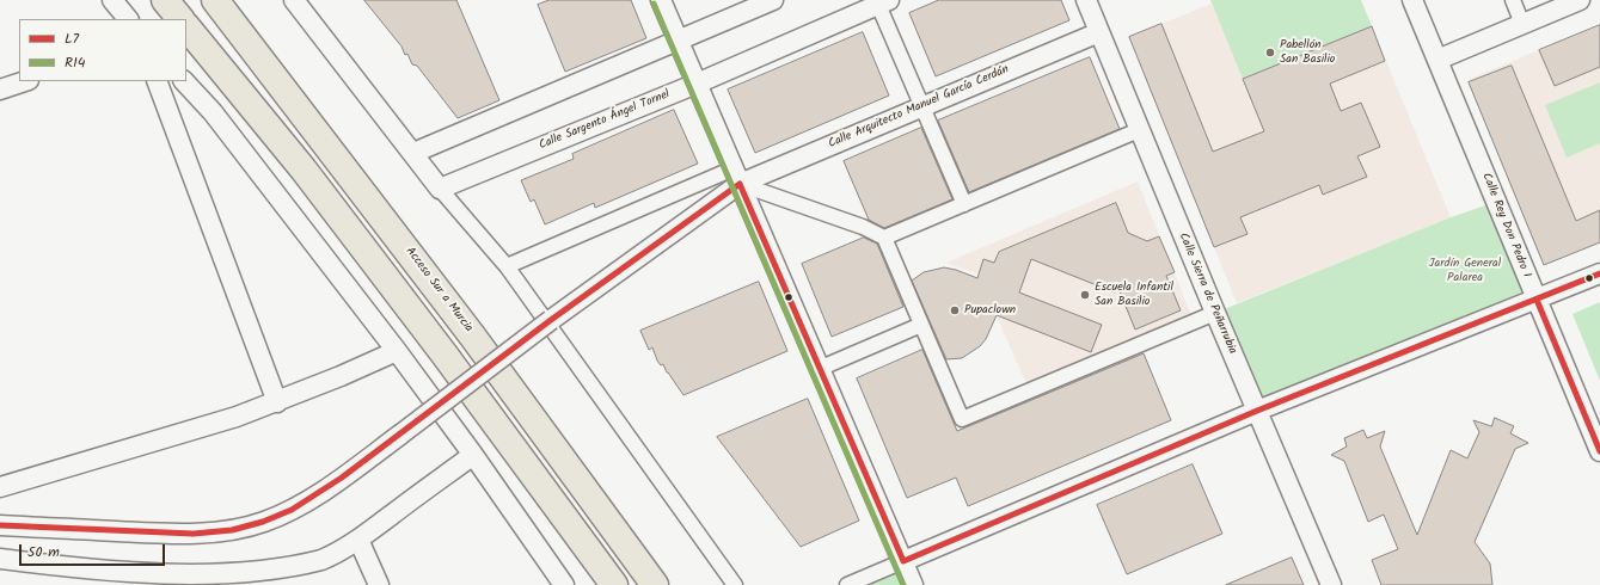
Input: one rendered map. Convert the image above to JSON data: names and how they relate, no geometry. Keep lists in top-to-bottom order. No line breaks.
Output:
{"streets":{"highway":["Acceso Sur a Murcia"],"street":["Calle Arquitecto Manuel García Cerdán","Calle Sargento Ángel Tornel","Calle Rey Don Pedro I","Calle Sierra de Peñarrubia"]},"crossings":[["Calle Arquitecto Manuel García Cerdán","Calle Sierra de Peñarrubia"]],"parks":["Jardín General Palarea"],"places":["Pabellón San Basilio","Escuela Infantil San Basilio","Pupaclown"],"lines":["transit line R14","transit line L7"],"legend":["L7","R14"],"scale_bar":"50 m"}
